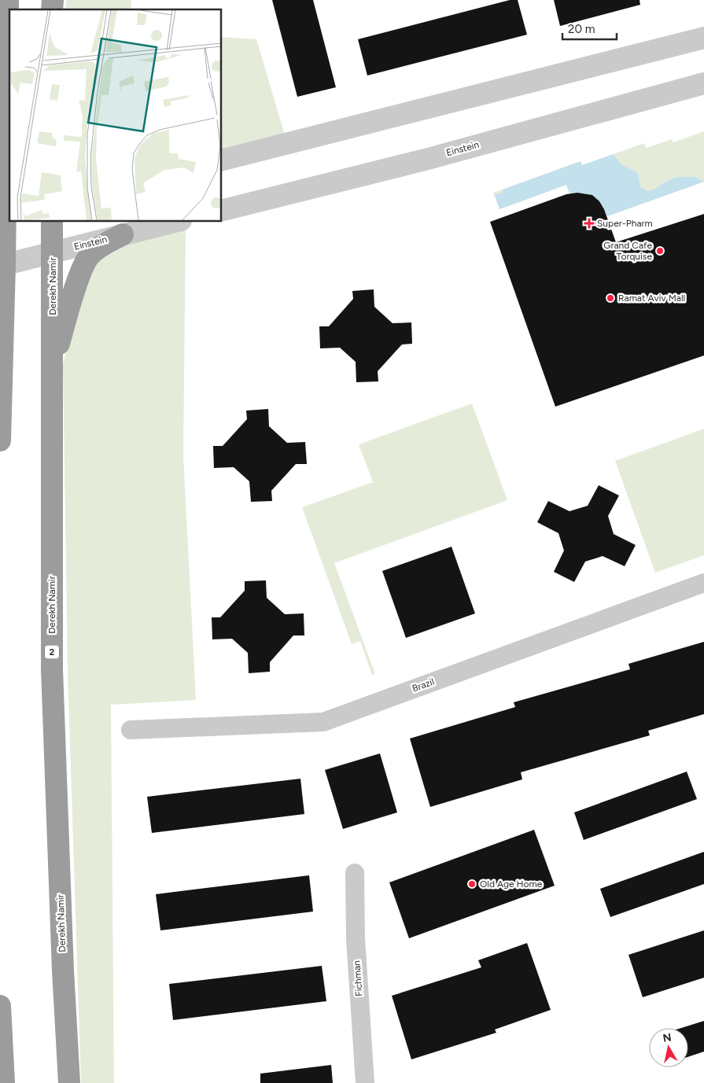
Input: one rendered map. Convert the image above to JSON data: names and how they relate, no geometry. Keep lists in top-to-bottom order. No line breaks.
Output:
{"streets":{"highway":["Derekh Namir","2"],"street":["Einstein","Brazil","Fichman"]},"crossings":[["Einstein","Derekh Namir"]],"places":{"health":["Super-Pharm"],"other":["Grand Cafe Torquise","Ramat Aviv Mall","Old Age Home"]},"scale_bar":"20 m","north":"top"}
